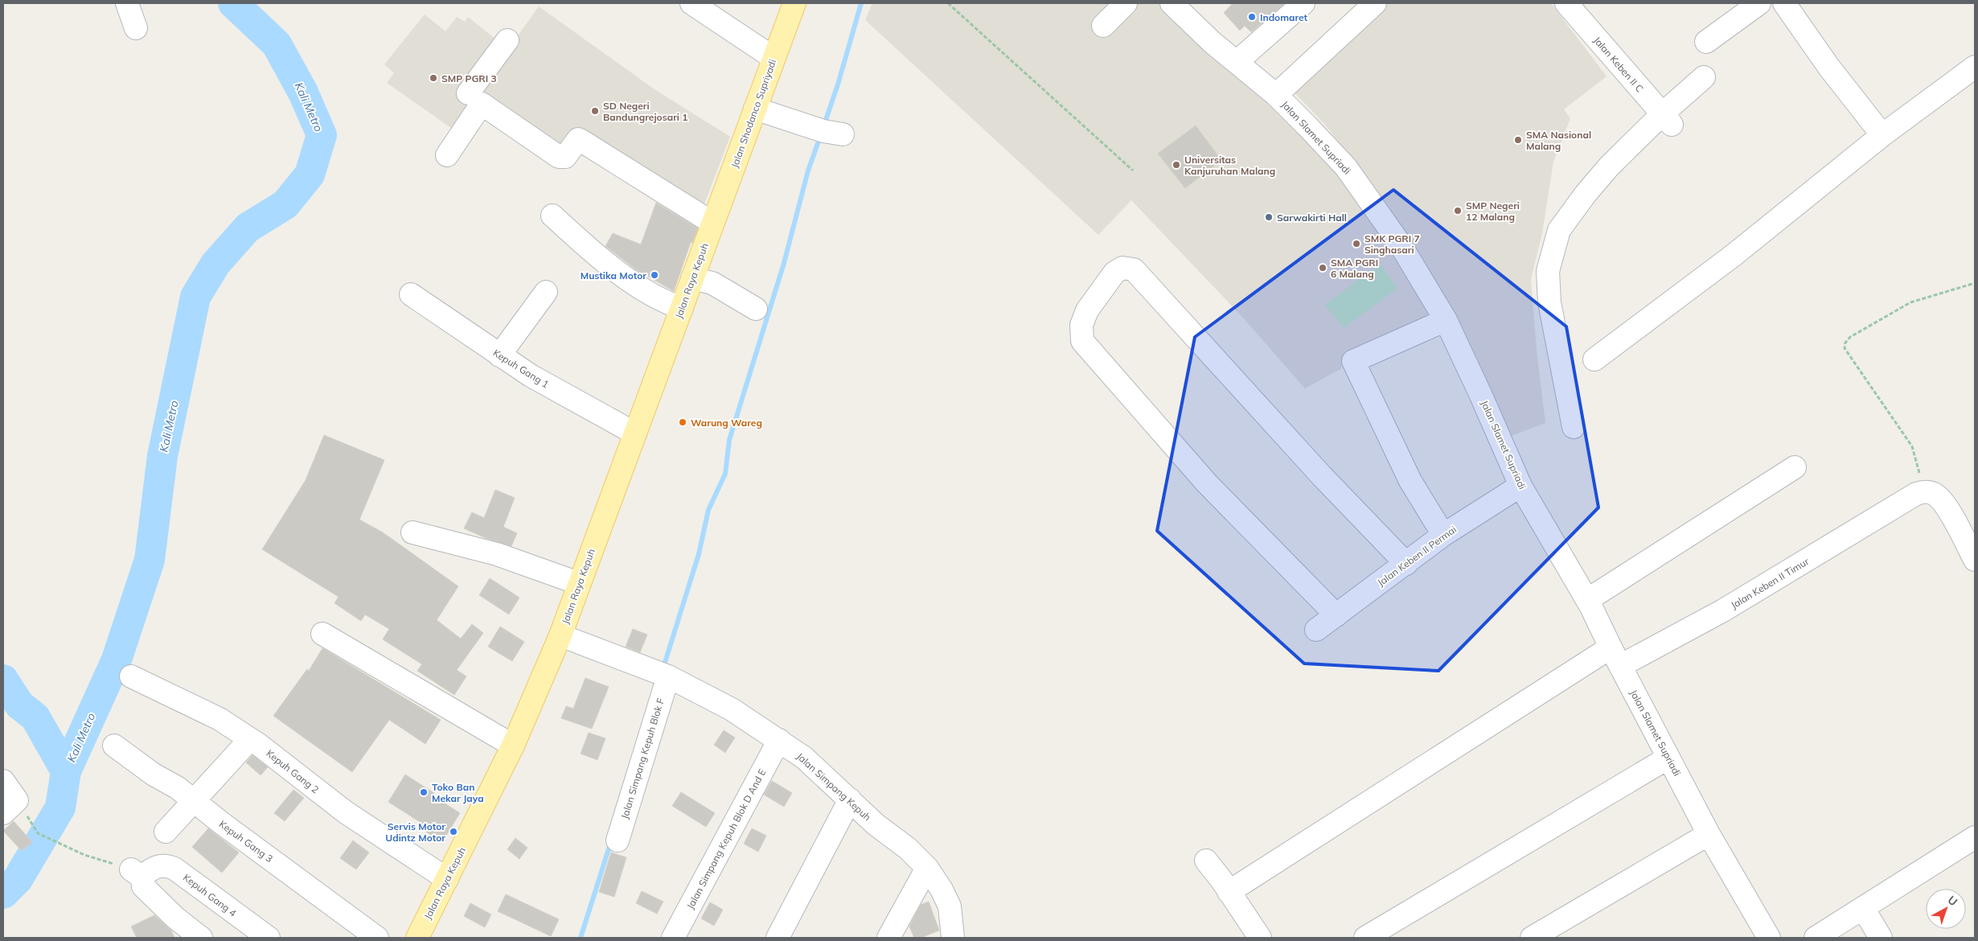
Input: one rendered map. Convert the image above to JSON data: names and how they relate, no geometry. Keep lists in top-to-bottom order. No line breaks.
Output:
{"streets":{"main road":["Jalan Shodanco Supriyadi","Jalan Raya Kepuh"],"street":["Jalan Keben II C","Jalan Slamet Supriadi","Kepuh Gang 1","Jalan Keben II Permai","Jalan Keben II Timur","Jalan Simpang Kepuh Blok F","Kepuh Gang 2","Jalan Simpang Kepuh","Jalan Simpang Kepuh Blok D And E","Kepuh Gang 3","Kepuh Gang 4"]},"crossings":[["Jalan Shodanco Supriyadi","Jalan Raya Kepuh"],["Jalan Slamet Supriadi","Jalan Keben II Permai"],["Jalan Slamet Supriadi","Jalan Keben II Timur"],["Jalan Raya Kepuh","Kepuh Gang 1"],["Jalan Raya Kepuh","Kepuh Gang 2"],["Jalan Raya Kepuh","Jalan Simpang Kepuh"],["Jalan Simpang Kepuh Blok F","Jalan Simpang Kepuh"],["Jalan Simpang Kepuh","Jalan Simpang Kepuh Blok D And E"]],"water":["Kali Metro"],"places":["Indomaret","SMP PGRI 3","SD Negeri Bandungrejosari 1","SMA Nasional Malang","Universitas Kanjuruhan Malang","SMP Negeri 12 Malang","Sarwakirti Hall","SMK PGRI 7 Singhasari","SMA PGRI 6 Malang","Mustika Motor","Warung Wareg","Toko Ban Mekar Jaya","Servis Motor Udintz Motor"],"north":"top right"}
